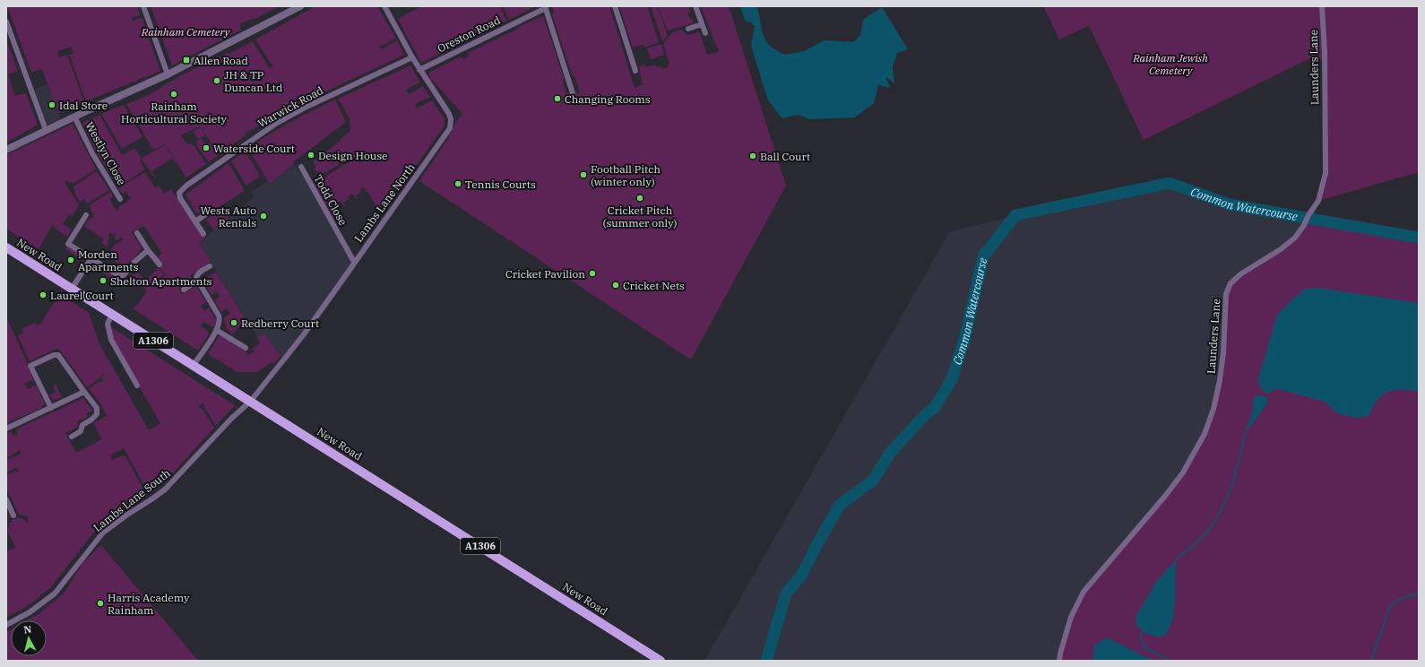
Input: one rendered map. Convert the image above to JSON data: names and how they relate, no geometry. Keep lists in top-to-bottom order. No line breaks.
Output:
{"streets":{"main road":["New Road","A1306"],"street":["Oreston Road","Launders Lane","Warwick Road","Westlyn Close","Todd Close","Lambs Lane North","Lambs Lane South"]},"crossings":[["Oreston Road","Lambs Lane North"],["Warwick Road","Lambs Lane North"],["Todd Close","Lambs Lane North"],["Lambs Lane North","New Road"],["Lambs Lane North","Lambs Lane South"],["New Road","Lambs Lane South"]],"water":["Common Watercourse"],"parks":["Rainham Cemetery","Rainham Jewish Cemetery"],"places":{"transit":["Allen Road"],"other":["JH & TP Duncan Ltd","Rainham Horticultural Society","Changing Rooms","Idal Store","Waterside Court","Design House","Ball Court","Football Pitch (winter only)","Tennis Courts","Cricket Pitch (summer only)","Wests Auto Rentals","Morden Apartments","Cricket Pavilion","Shelton Apartments","Cricket Nets","Laurel Court","Redberry Court","Harris Academy Rainham"]},"north":"top"}
